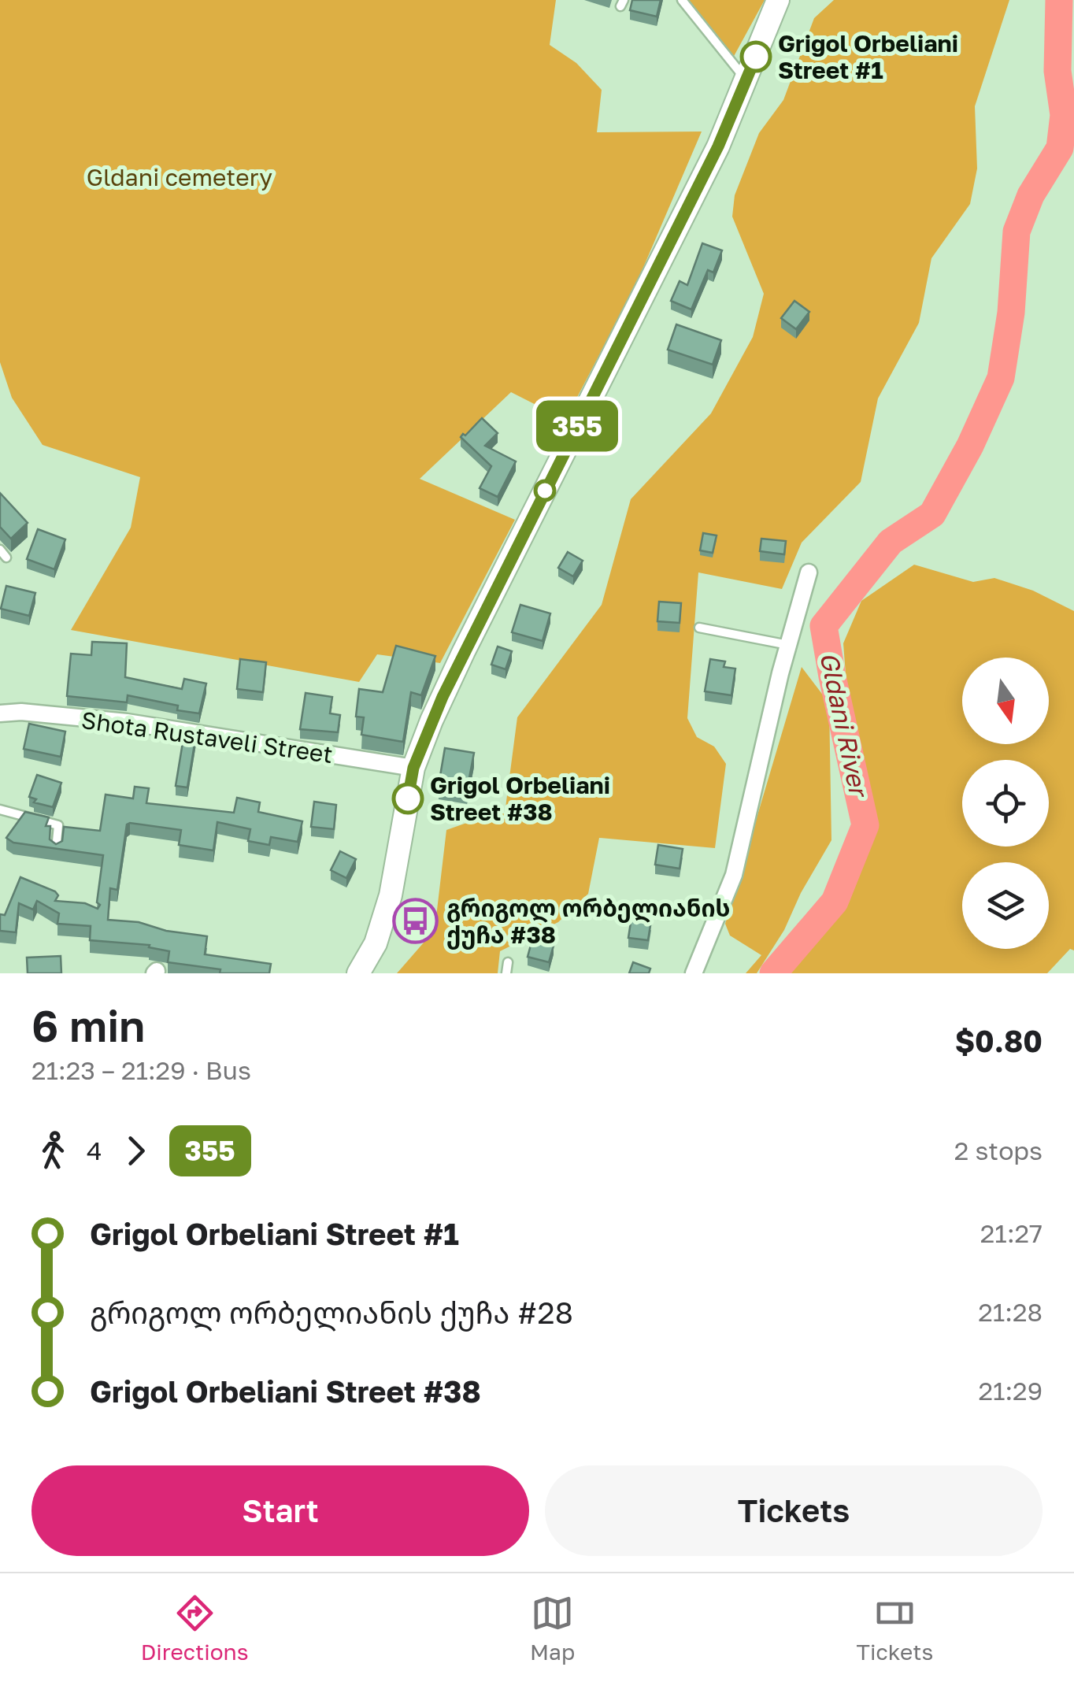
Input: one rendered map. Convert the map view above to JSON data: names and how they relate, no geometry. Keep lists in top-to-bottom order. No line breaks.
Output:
{"streets":{"street":["Shota Rustaveli Street"]},"water":["Gldani River"],"parks":["Gldani cemetery"],"places":{"other":["Grigol Orbeliani Street #1","Grigol Orbeliani Street #38"],"bus stop":["გრიგოლ ორბელიანის ქუჩა #38"]},"lines":["bus line 355"],"north":"bottom","page":{"on_map":"355","heading":["6 min","21:23 – 21:29 · Bus","$0.80"],"legs":["4","355","2 stops"],"list":[{"name":"Grigol Orbeliani Street #1","value":"21:27"},{"name":"გრიგოლ ორბელიანის ქუჩა #28","value":"21:28"},{"name":"Grigol Orbeliani Street #38","value":"21:29"}],"buttons":["Start","Tickets"],"tabs":["Directions","Map","Tickets"]}}
